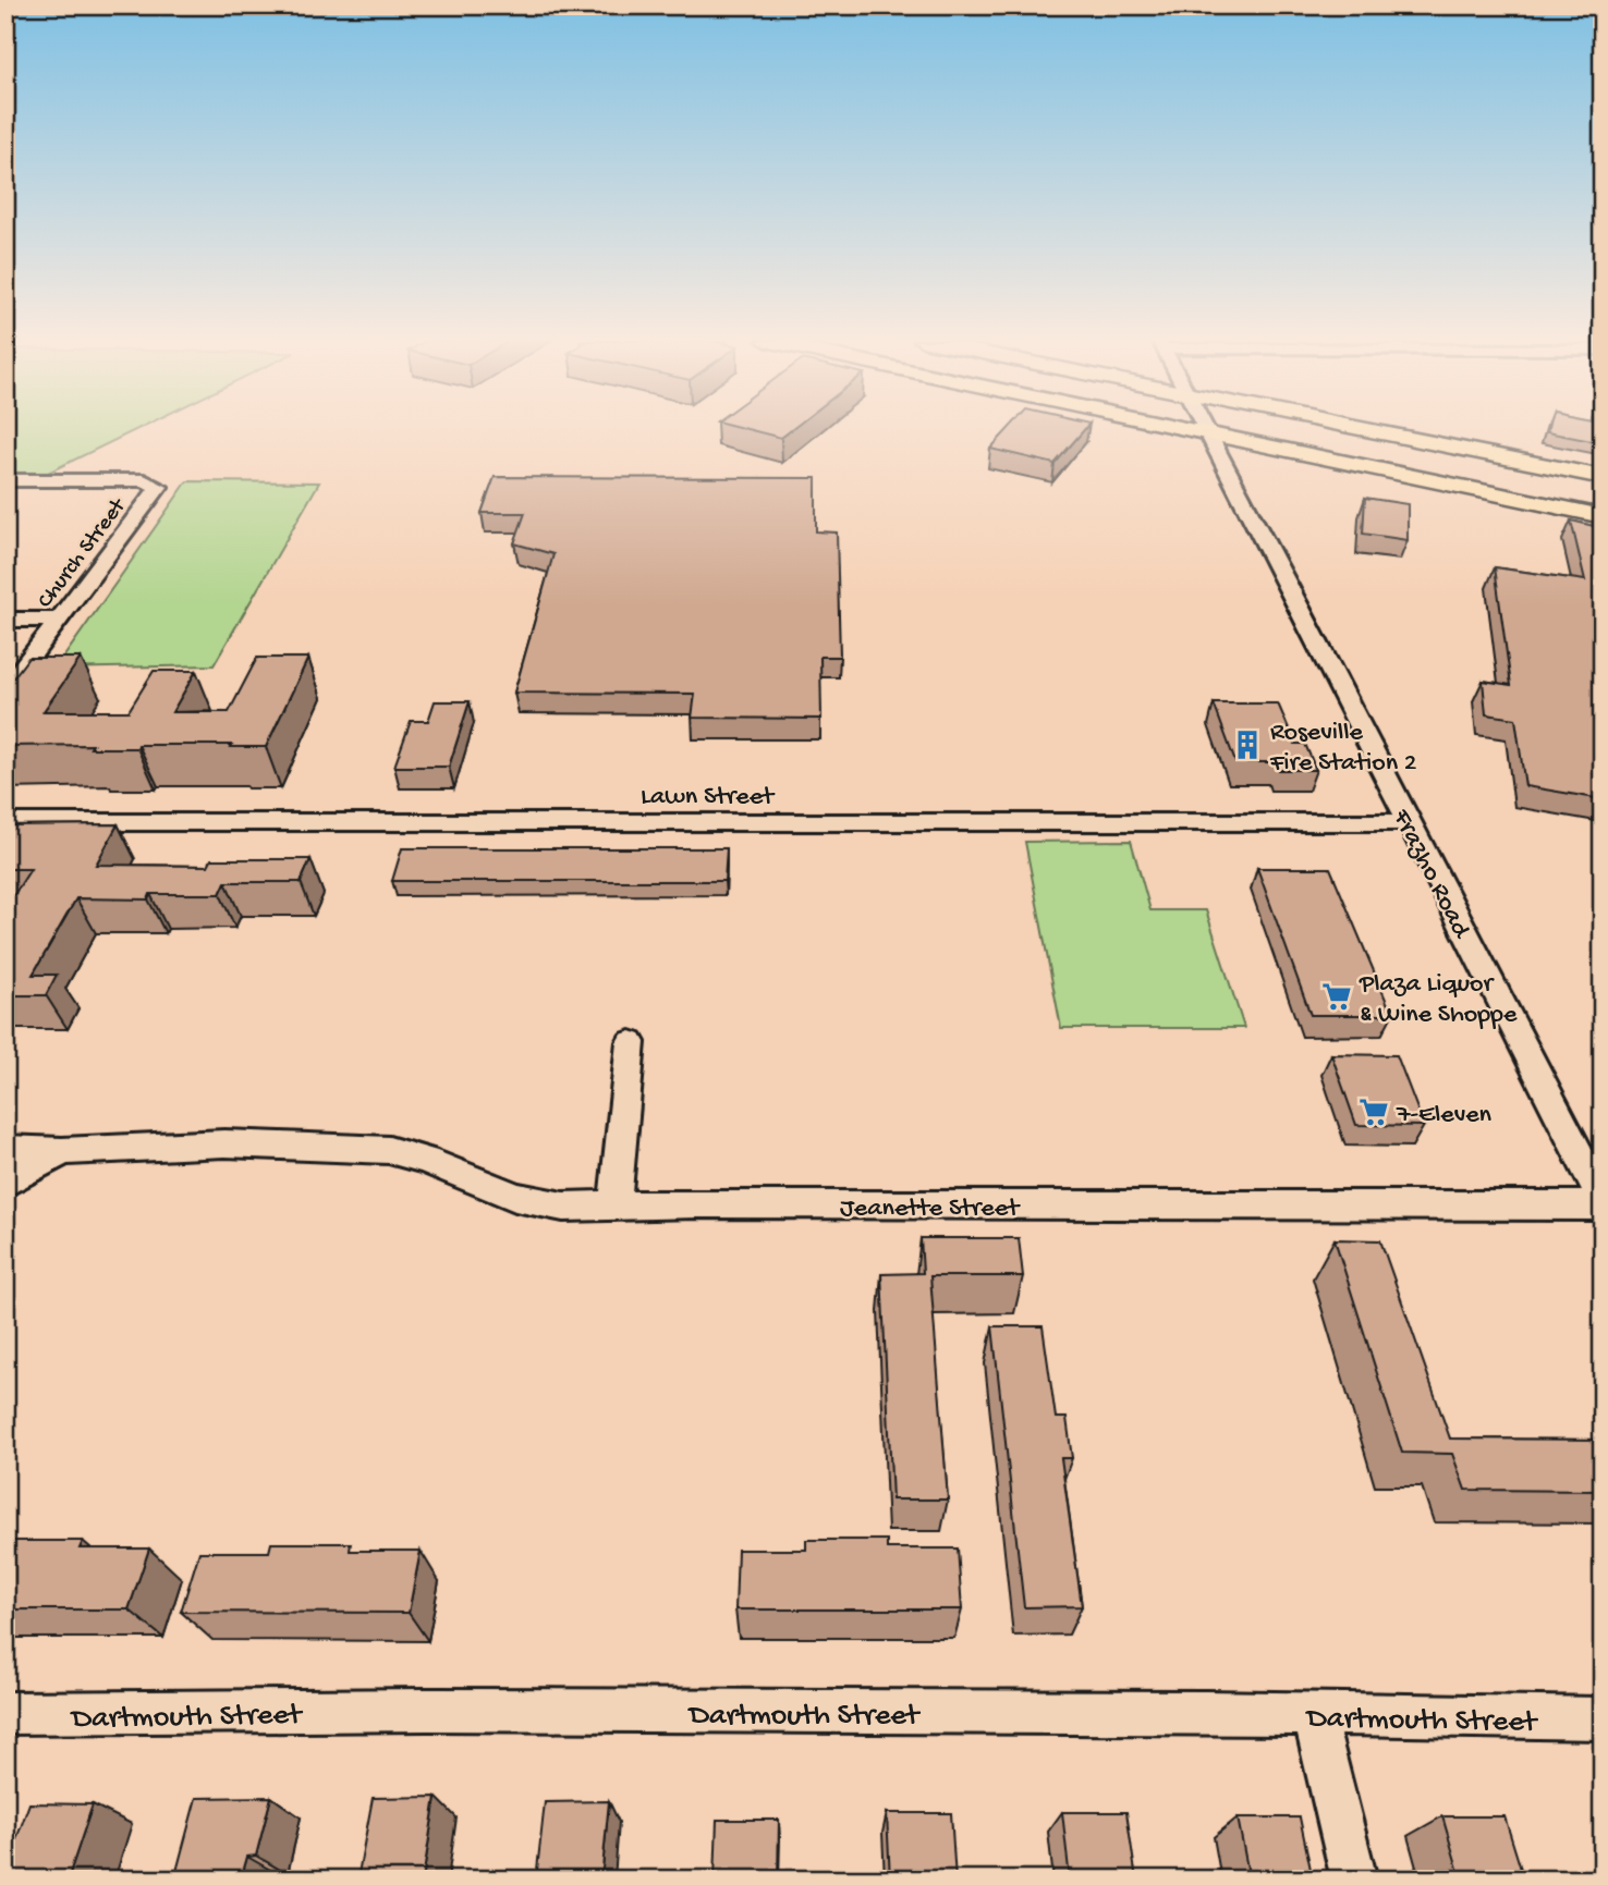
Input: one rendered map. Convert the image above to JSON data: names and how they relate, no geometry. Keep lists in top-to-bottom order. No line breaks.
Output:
{"streets":{"street":["Church Street","Lawn Street","Frazho Road","Jeanette Street","Dartmouth Street"]},"crossings":[["Lawn Street","Frazho Road"],["Frazho Road","Jeanette Street"]],"places":{"building":["Roseville Fire Station 2"],"supermarket":["Plaza Liquor & Wine Shoppe","7-Eleven"]}}
